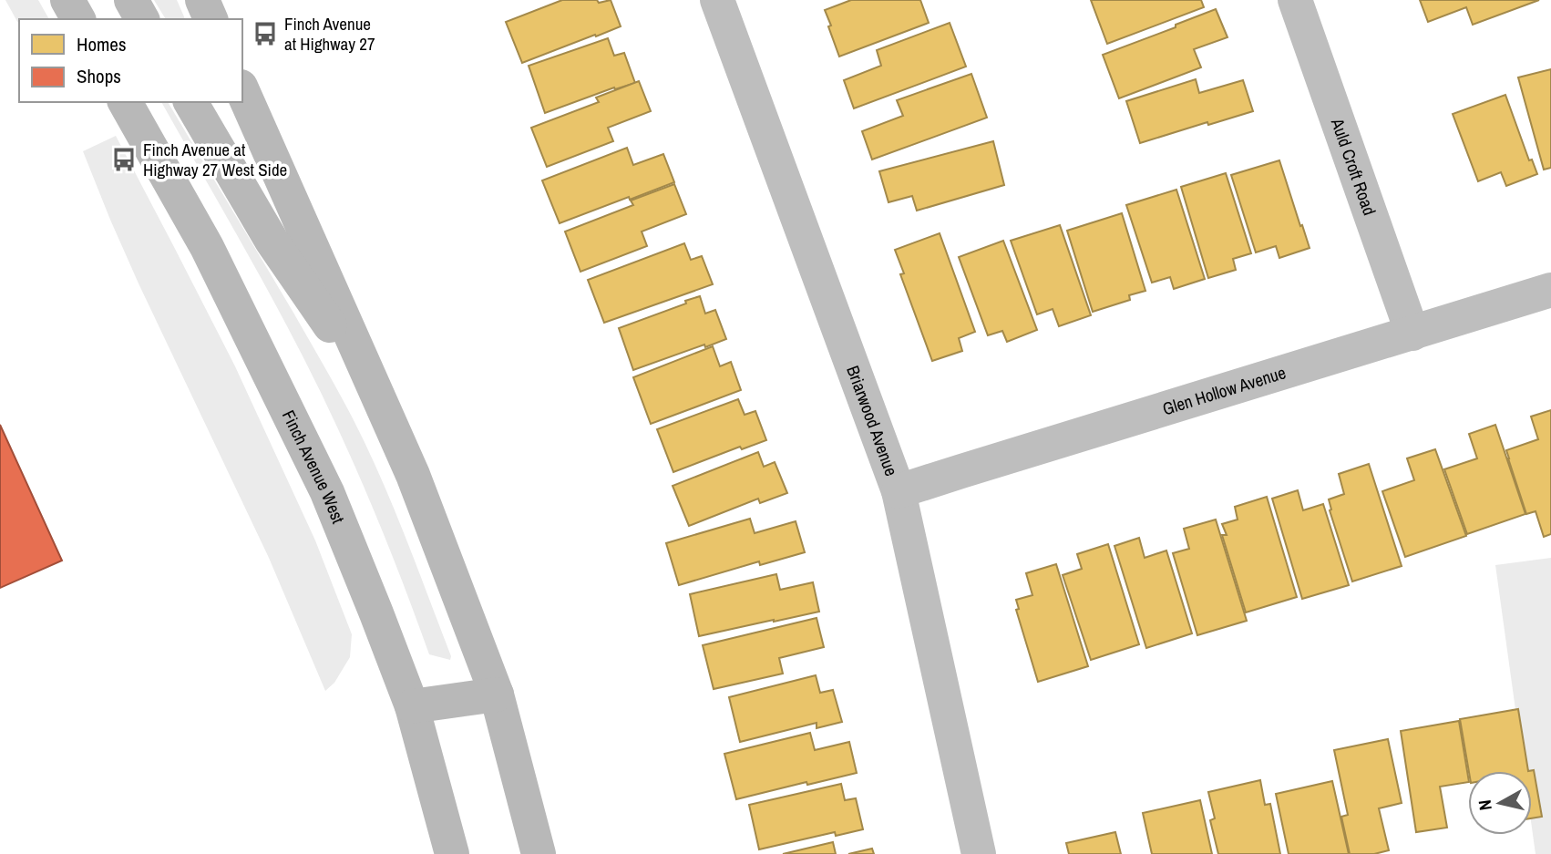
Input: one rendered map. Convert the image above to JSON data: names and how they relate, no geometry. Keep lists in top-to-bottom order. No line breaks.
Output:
{"streets":{"main road":["Finch Avenue West"],"street":["Auld Croft Road","Glen Hollow Avenue","Briarwood Avenue"]},"crossings":[["Auld Croft Road","Glen Hollow Avenue"],["Glen Hollow Avenue","Briarwood Avenue"]],"places":{"bus stop":["Finch Avenue at Highway 27","Finch Avenue at Highway 27 West Side"]},"legend":["Homes","Shops"],"north":"left"}
